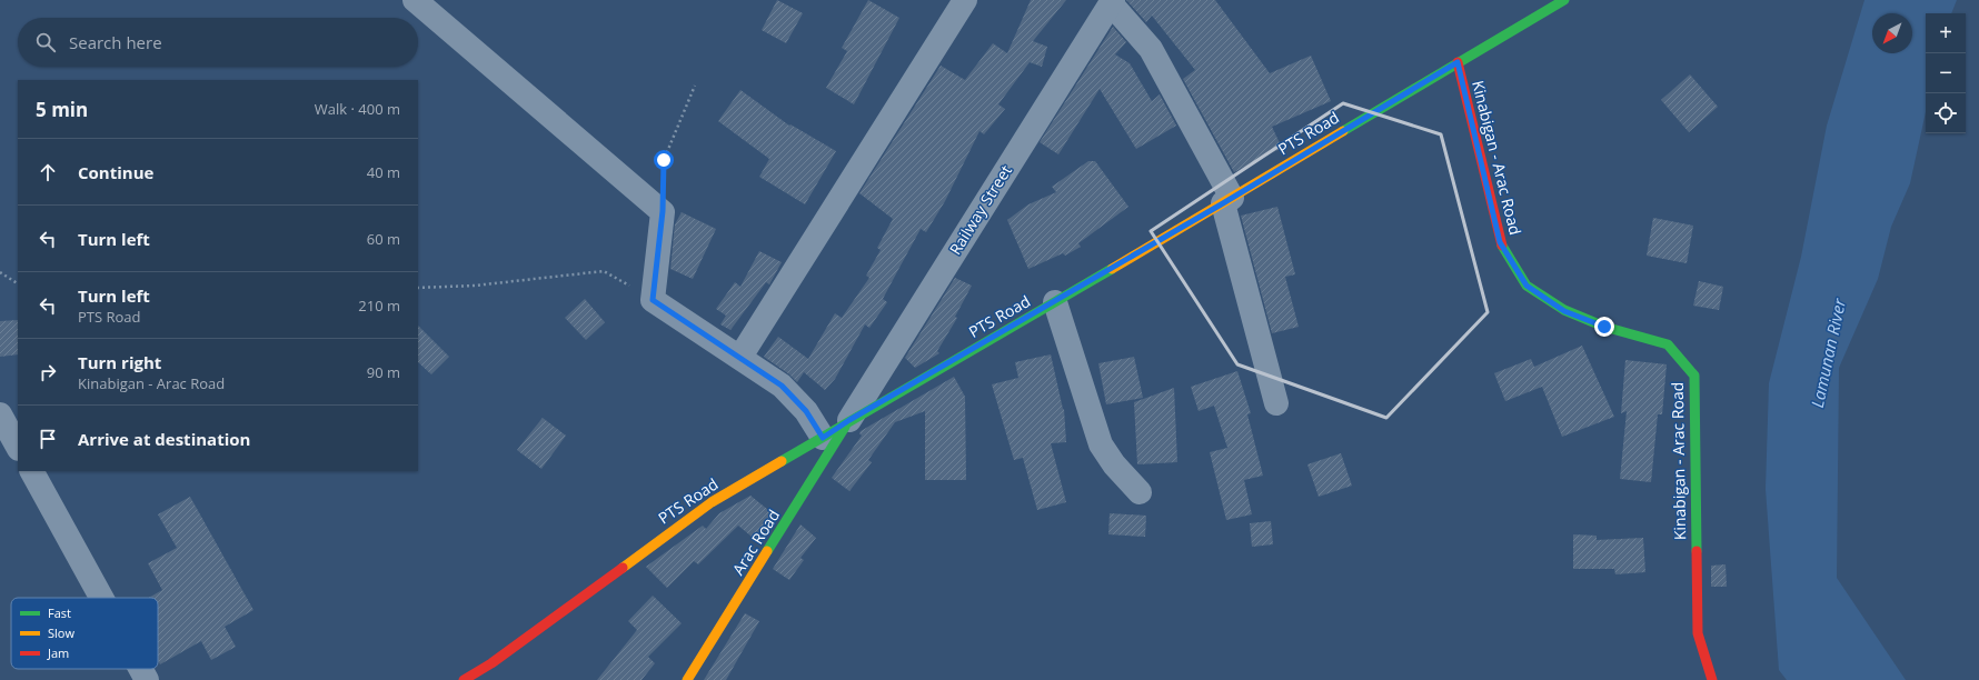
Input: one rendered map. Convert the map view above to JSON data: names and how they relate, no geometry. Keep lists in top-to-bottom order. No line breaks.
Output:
{"streets":{"main road":["PTS Road","Kinabigan - Arac Road","Arac Road"],"street":["Railway Street"]},"crossings":[["PTS Road","Kinabigan - Arac Road"],["PTS Road","Railway Street"],["PTS Road","Arac Road"],["Railway Street","Arac Road"]],"water":["Lamunan River"],"legend":["Fast","Slow","Jam"],"north":"bottom left","page":{"map_buttons":["+","−"],"search":"Search here","heading":["5 min","Walk · 400 m"],"list":[["Continue","40 m"],["Turn left","60 m"],["Turn left","PTS Road","210 m"],["Turn right","Kinabigan - Arac Road","90 m"],"Arrive at destination"]}}
